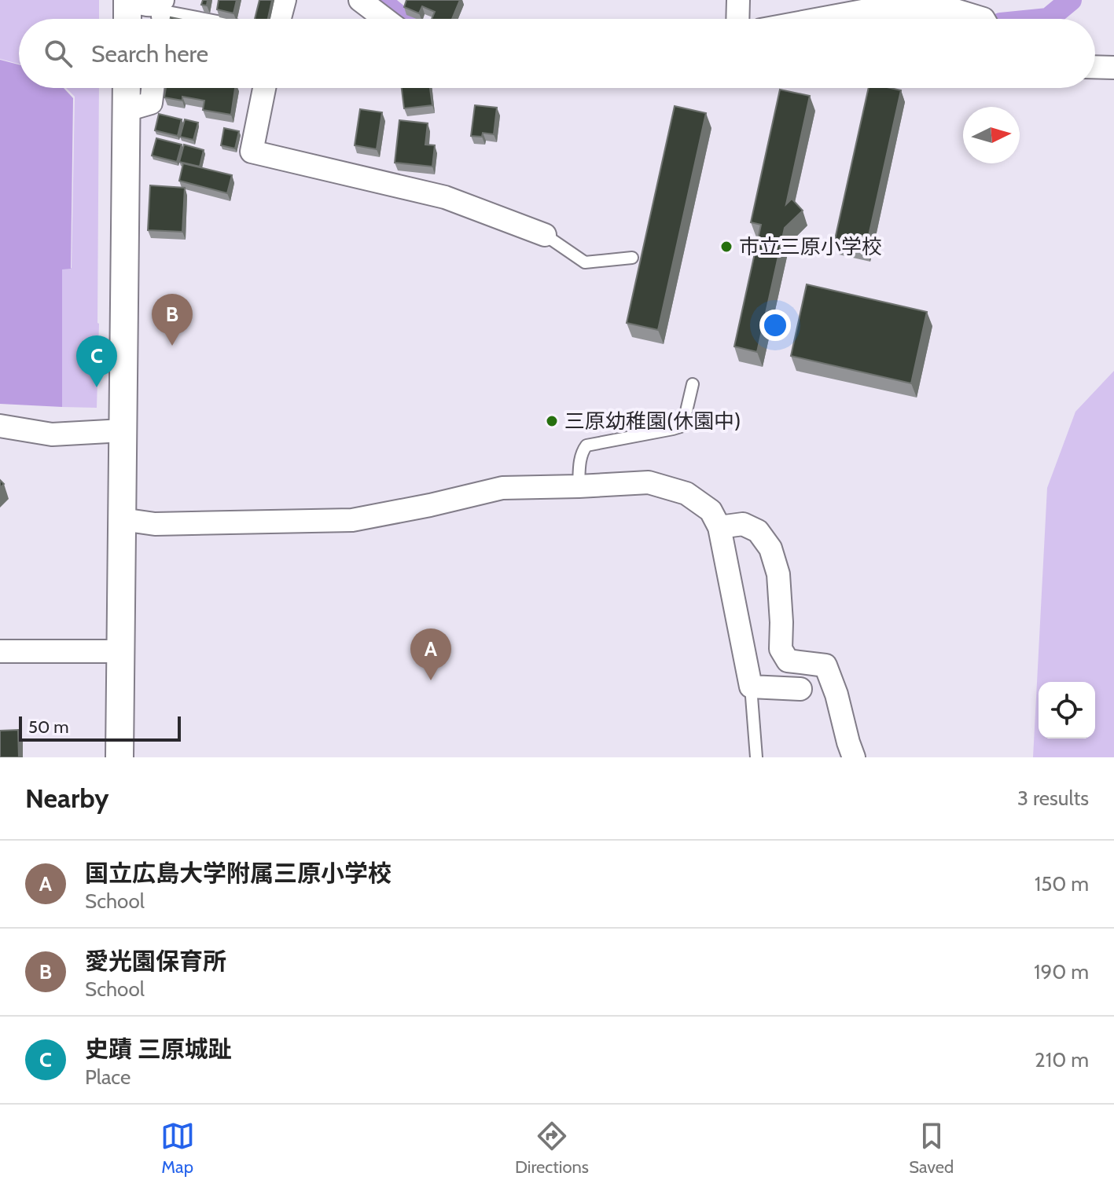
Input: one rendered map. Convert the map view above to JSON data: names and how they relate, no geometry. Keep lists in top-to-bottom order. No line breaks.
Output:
{"places":["市立三原小学校","三原幼稚園(休園中)"],"scale_bar":"50 m","north":"right","page":{"search":"Search here","pins":["B","C","A"],"scale":"50 m","heading":["Nearby","3 results"],"list":[{"mark":"A","name":"国立広島大学附属三原小学校","note":"School","value":"150 m"},{"mark":"B","name":"愛光園保育所","note":"School","value":"190 m"},{"mark":"C","name":"史蹟 三原城趾","note":"Place","value":"210 m"}],"nav":["Map","Directions","Saved"]}}
